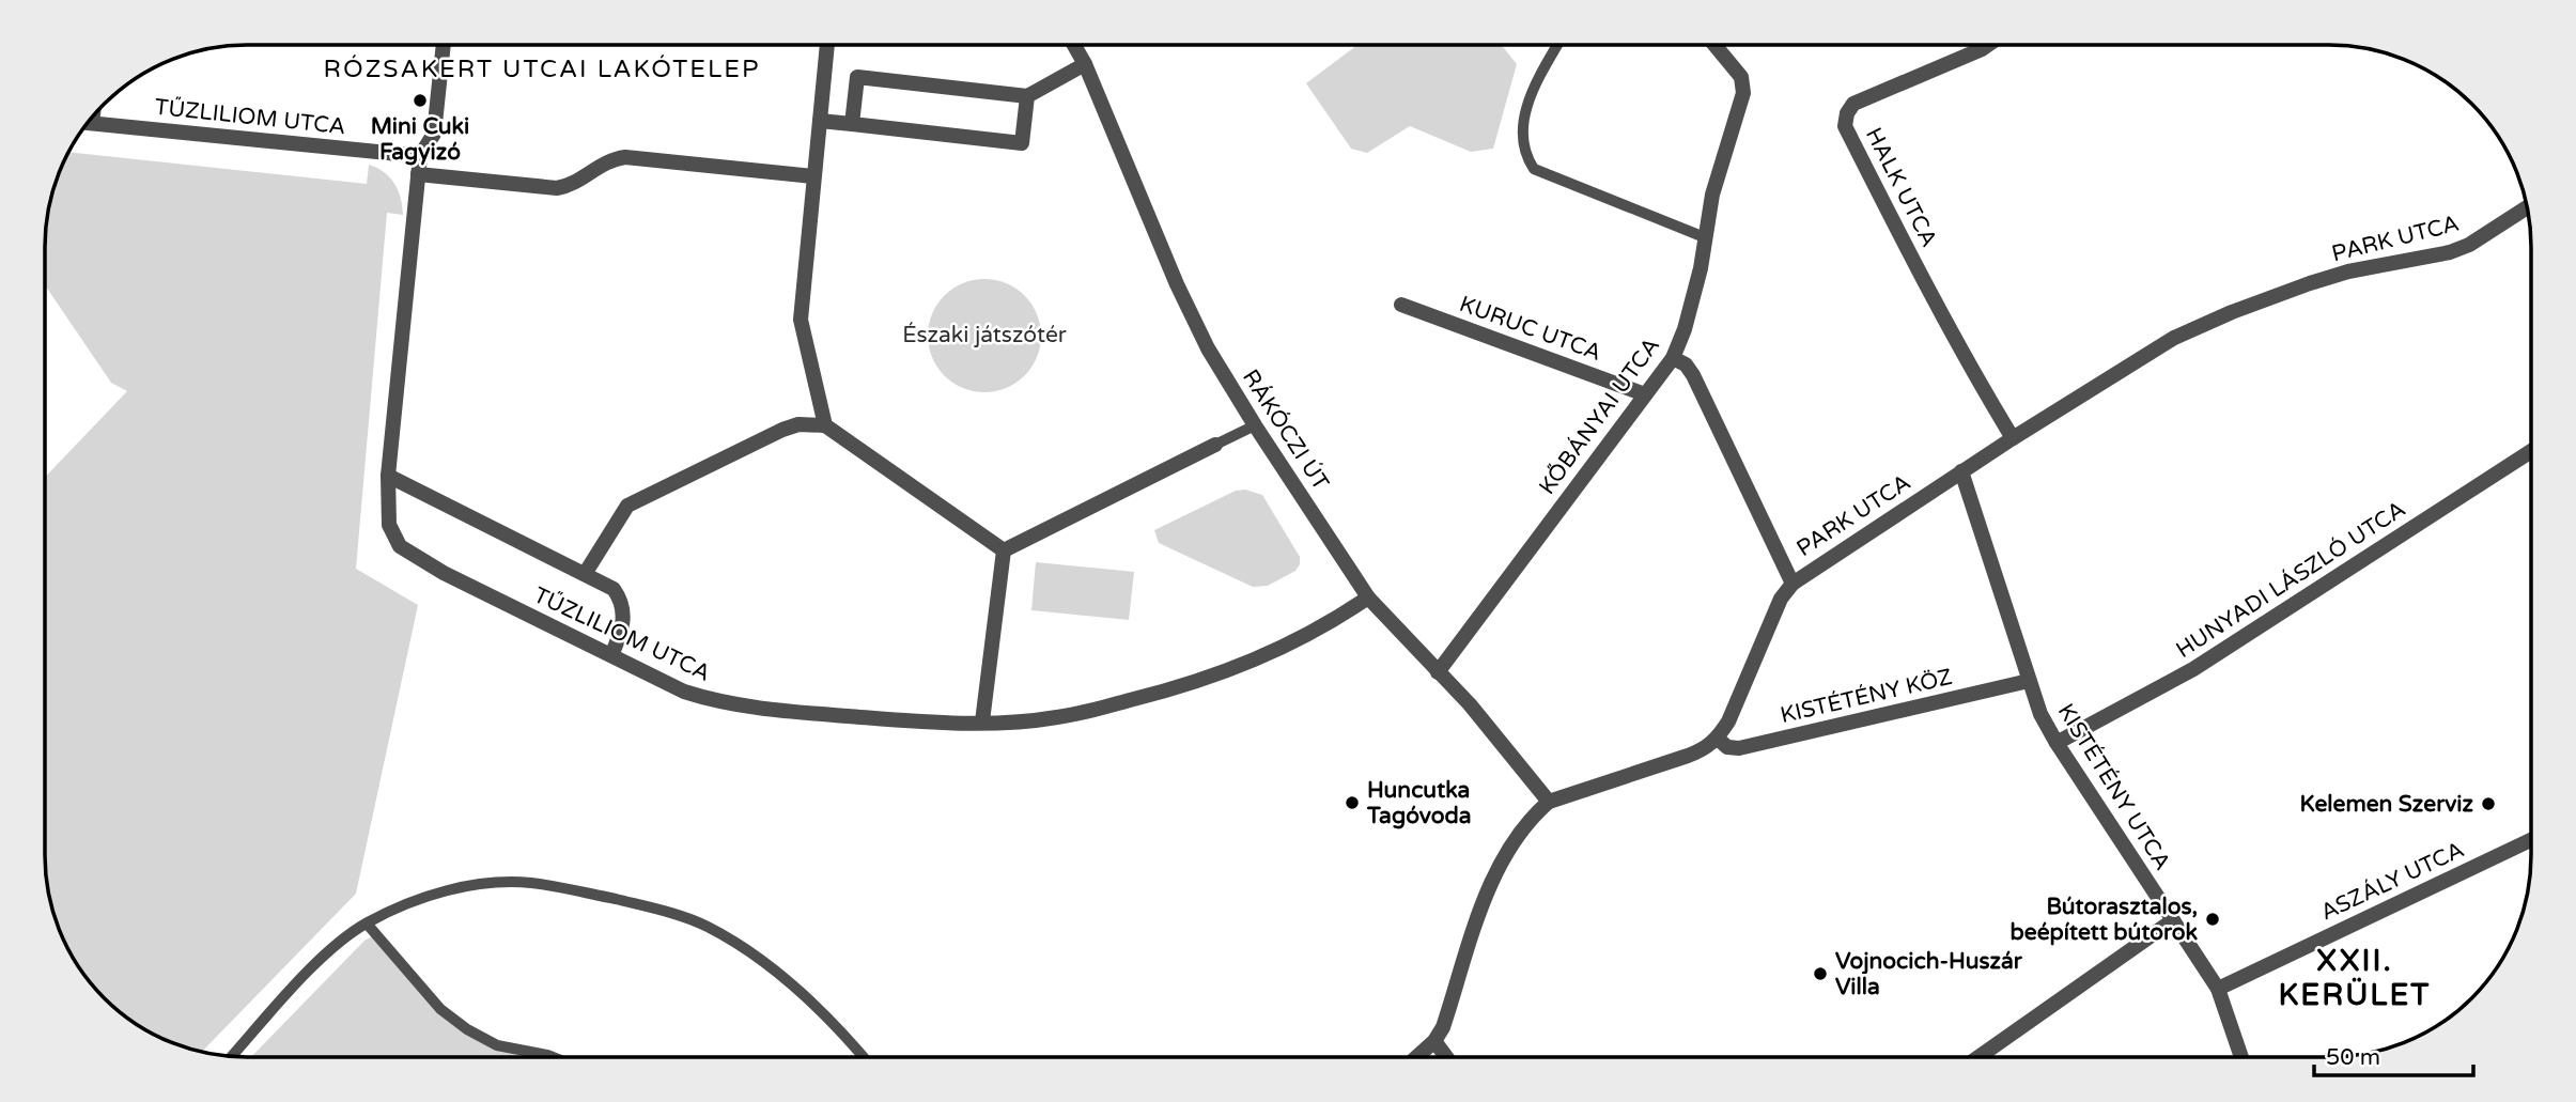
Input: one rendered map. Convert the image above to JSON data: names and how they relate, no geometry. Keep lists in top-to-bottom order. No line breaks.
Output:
{"streets":{"street":["TŰZLILIOM UTCA","HALK UTCA","PARK UTCA","KURUC UTCA","KŐBÁNYAI UTCA","RÁKÓCZI ÚT","HUNYADI LÁSZLÓ UTCA","KISTÉTÉNY KÖZ","KISTÉTÉNY UTCA","ASZÁLY UTCA"]},"crossings":[["TŰZLILIOM UTCA","RÁKÓCZI ÚT"],["HALK UTCA","PARK UTCA"],["PARK UTCA","KISTÉTÉNY KÖZ"],["PARK UTCA","KISTÉTÉNY UTCA"],["KURUC UTCA","KŐBÁNYAI UTCA"],["KŐBÁNYAI UTCA","RÁKÓCZI ÚT"],["HUNYADI LÁSZLÓ UTCA","KISTÉTÉNY UTCA"],["KISTÉTÉNY KÖZ","KISTÉTÉNY UTCA"],["KISTÉTÉNY UTCA","ASZÁLY UTCA"]],"districts":["RÓZSAKERT UTCAI LAKÓTELEP","XXII. KERÜLET"],"parks":["Északi játszótér"],"places":["Mini Cuki Fagyizó","Huncutka Tagóvoda","Kelemen Szerviz","Bútorasztalos, beépített bútorok","Vojnocich-Huszár Villa"],"scale_bar":"50 m"}
